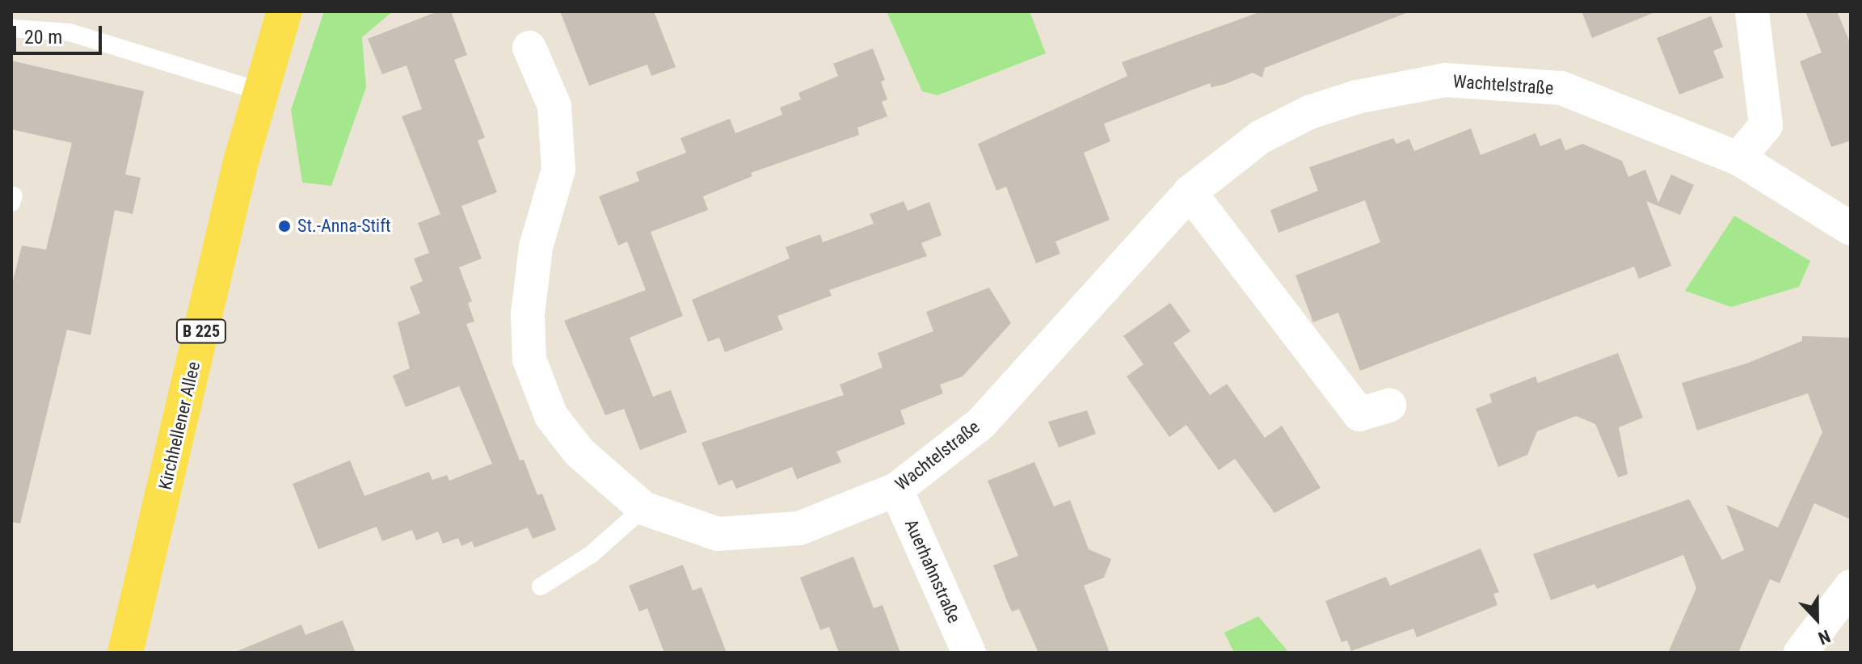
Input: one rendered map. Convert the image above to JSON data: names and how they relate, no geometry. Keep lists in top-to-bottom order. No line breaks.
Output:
{"streets":{"main road":["B 225","Kirchhellener Allee"],"street":["Wachtelstraße","Auerhahnstraße"]},"crossings":[["Wachtelstraße","Auerhahnstraße"]],"places":["St.-Anna-Stift"],"scale_bar":"20 m","north":"bottom"}
